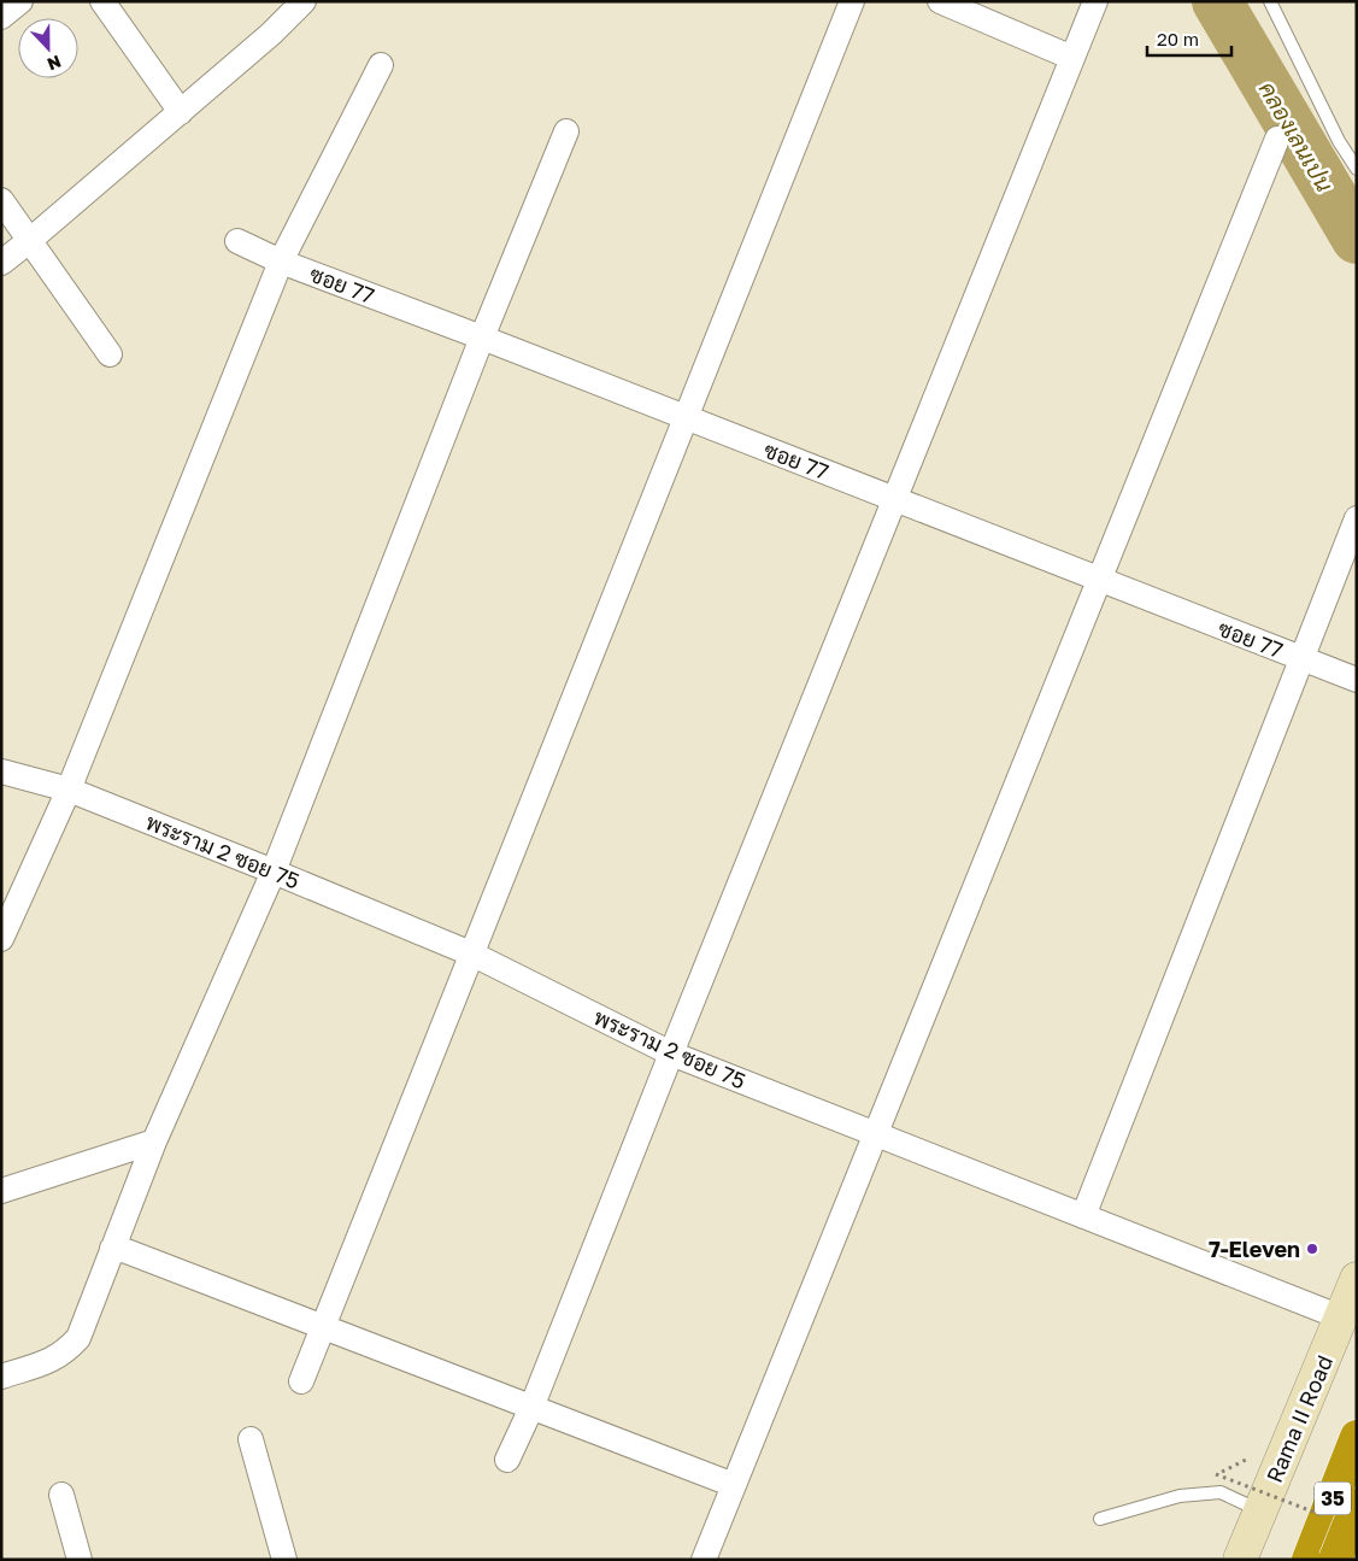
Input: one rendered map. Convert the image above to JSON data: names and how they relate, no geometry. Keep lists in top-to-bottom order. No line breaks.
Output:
{"streets":{"highway":["35"],"main road":["Rama II Road"],"street":["ซอย 77","พระราม 2 ซอย 75"]},"crossings":[["พระราม 2 ซอย 75","Rama II Road"]],"water":["คลองเลนเปน"],"places":["7-Eleven"],"scale_bar":"20 m","north":"bottom"}
